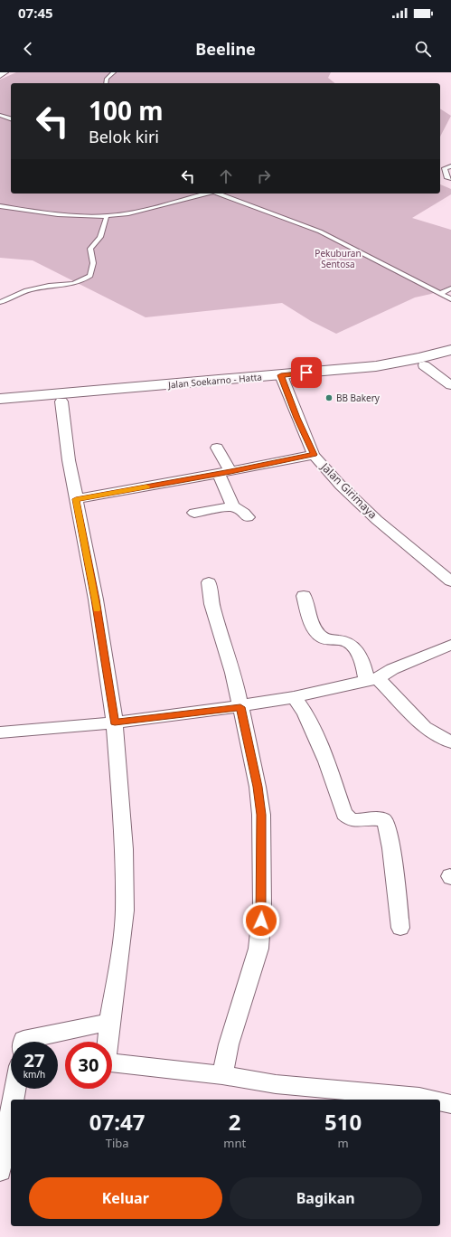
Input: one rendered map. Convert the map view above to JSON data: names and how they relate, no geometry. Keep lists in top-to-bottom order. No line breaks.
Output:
{"streets":{"highway":["Jalan Soekarno - Hatta"],"street":["Jalan Girimaya"]},"crossings":[["Jalan Soekarno - Hatta","Jalan Girimaya"]],"parks":["Pekuburan Sentosa"],"places":["BB Bakery"],"page":{"status":"07:45","header":"Beeline","turn":["100 m","Belok kiri"],"speed":"27 km/h","limit":"30","eta":["07:47","Tiba","2","mnt","510","m"],"buttons":["Keluar","Bagikan"]}}
